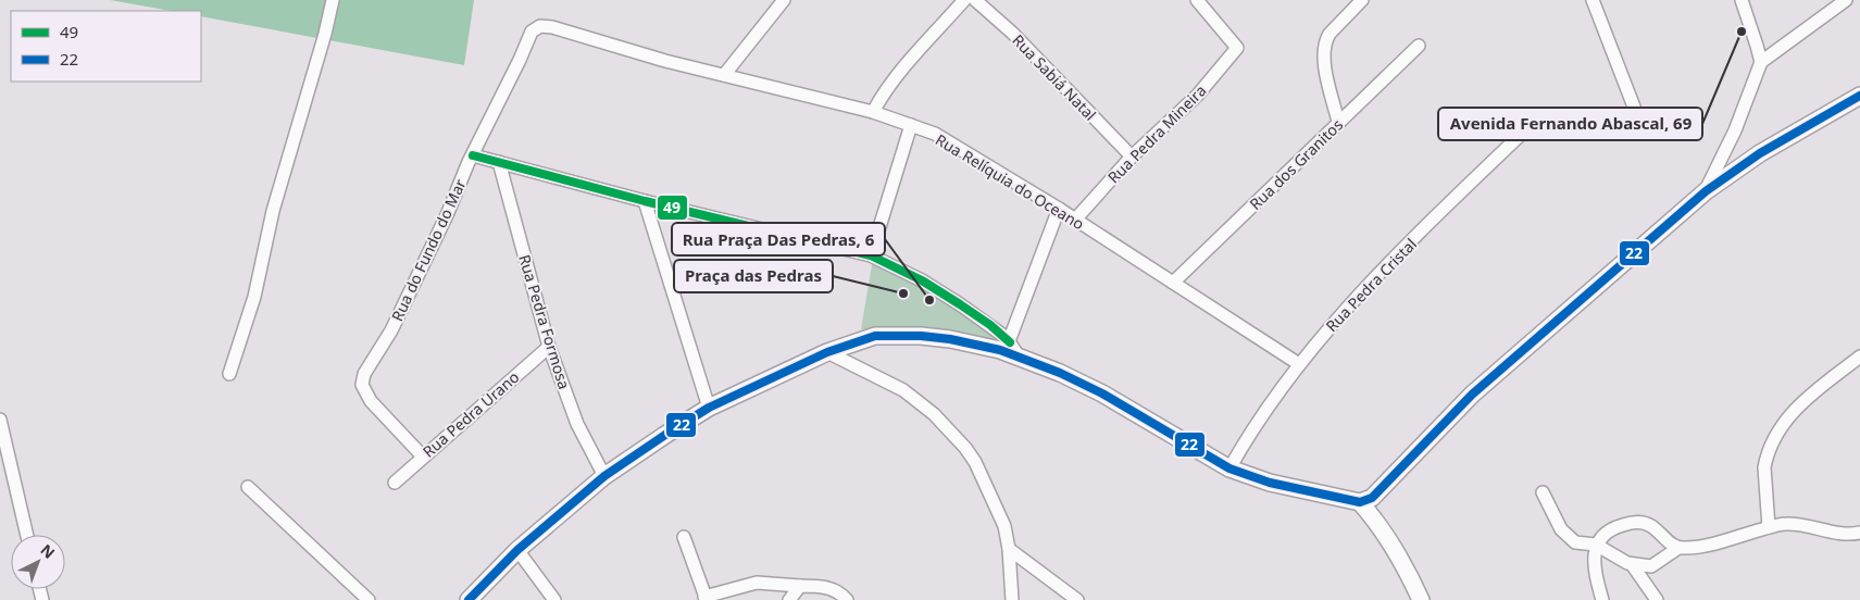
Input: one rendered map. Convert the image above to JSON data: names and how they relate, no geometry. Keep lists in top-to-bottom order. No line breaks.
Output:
{"streets":{"street":["Rua Sabiá Natal","Rua Pedra Mineira","Rua dos Granitos","Rua Relíquia do Oceano","Rua do Fundo do Mar","Rua Pedra Cristal","Rua Pedra Formosa","Rua Pedra Urano"]},"crossings":[["Rua Sabiá Natal","Rua Pedra Mineira"],["Rua Pedra Mineira","Rua Relíquia do Oceano"],["Rua dos Granitos","Rua Relíquia do Oceano"],["Rua Relíquia do Oceano","Rua do Fundo do Mar"],["Rua Relíquia do Oceano","Rua Pedra Cristal"],["Rua do Fundo do Mar","Rua Pedra Urano"],["Rua Pedra Formosa","Rua Pedra Urano"]],"places":["Avenida Fernando Abascal, 69","Praça das Pedras","Rua Praça Das Pedras, 6"],"lines":["transit line 22","transit line 49"],"legend":["49","22"],"north":"top right"}
